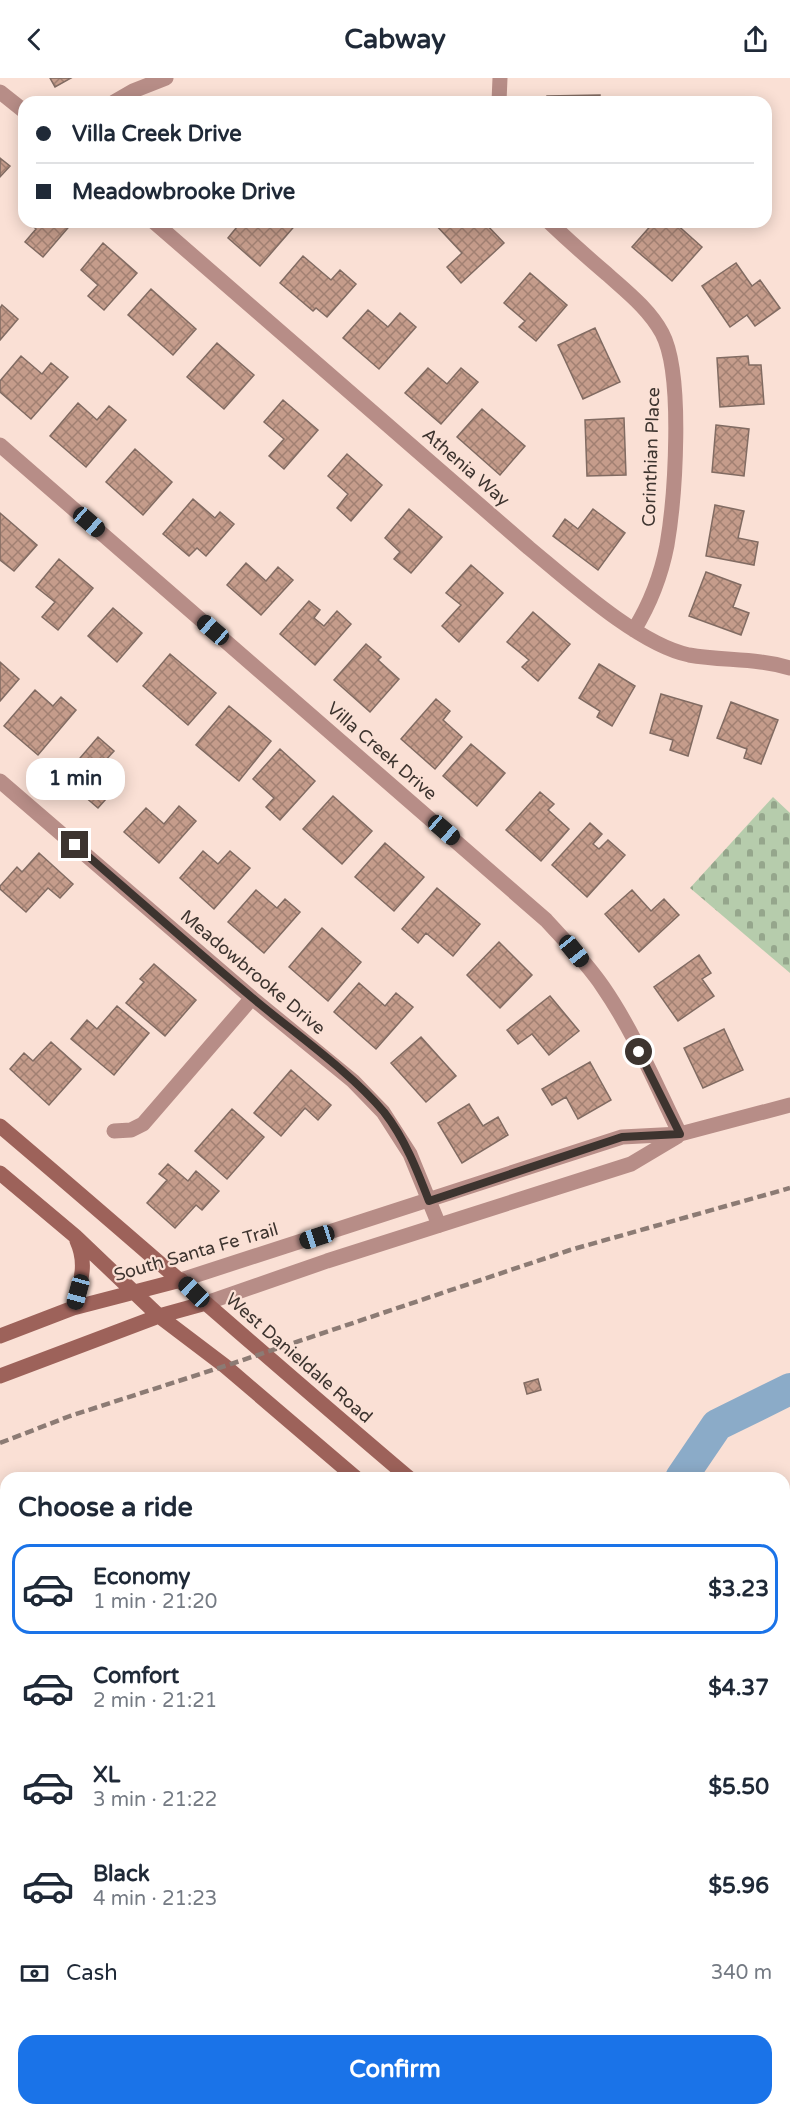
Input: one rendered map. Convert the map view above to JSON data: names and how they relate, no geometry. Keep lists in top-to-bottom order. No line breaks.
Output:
{"streets":{"main road":["South Santa Fe Trail","West Danieldale Road"],"street":["Corinthian Place","Athenia Way","Villa Creek Drive","Meadowbrooke Drive"]},"crossings":[["Corinthian Place","Athenia Way"],["Villa Creek Drive","South Santa Fe Trail"],["Meadowbrooke Drive","South Santa Fe Trail"],["South Santa Fe Trail","West Danieldale Road"]],"page":{"header":"Cabway","banner":["Villa Creek Drive","Meadowbrooke Drive"],"bubble":"1 min","heading":"Choose a ride","list":[{"name":"Economy","note":"1 min · 21:20","value":"$3.23"},{"name":"Comfort","note":"2 min · 21:21","value":"$4.37"},{"name":"XL","note":"3 min · 21:22","value":"$5.50"},{"name":"Black","note":"4 min · 21:23","value":"$5.96"}],"pay":["Cash","340 m"],"buttons":"Confirm"}}
